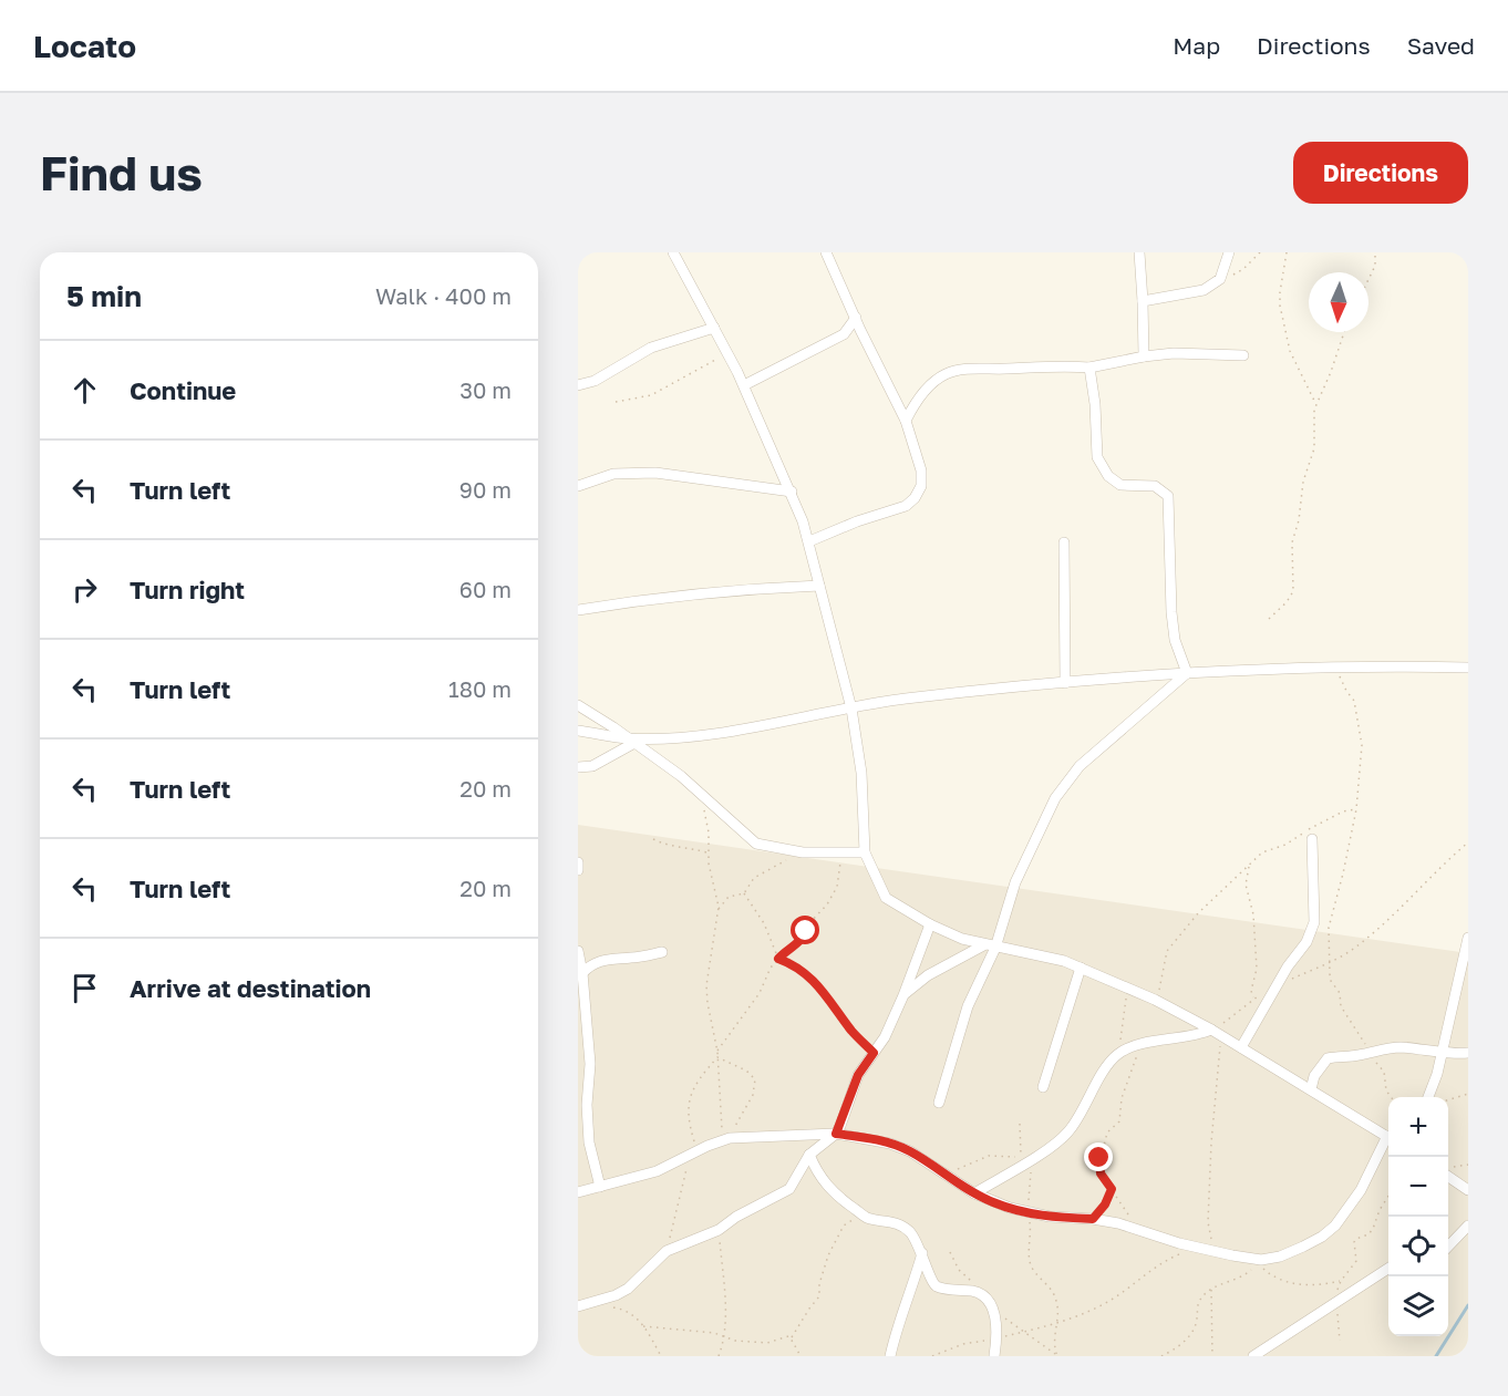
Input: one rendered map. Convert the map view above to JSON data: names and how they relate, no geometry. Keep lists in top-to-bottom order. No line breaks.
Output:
{"north":"bottom","page":{"header":"Locato","nav":["Map","Directions","Saved"],"buttons":"Directions","title":"Find us","heading":["5 min","Walk · 400 m"],"list":[["Continue","30 m"],["Turn left","90 m"],["Turn right","60 m"],["Turn left","180 m"],["Turn left","20 m"],["Turn left","20 m"],"Arrive at destination"],"map_buttons":["+","−"]}}
